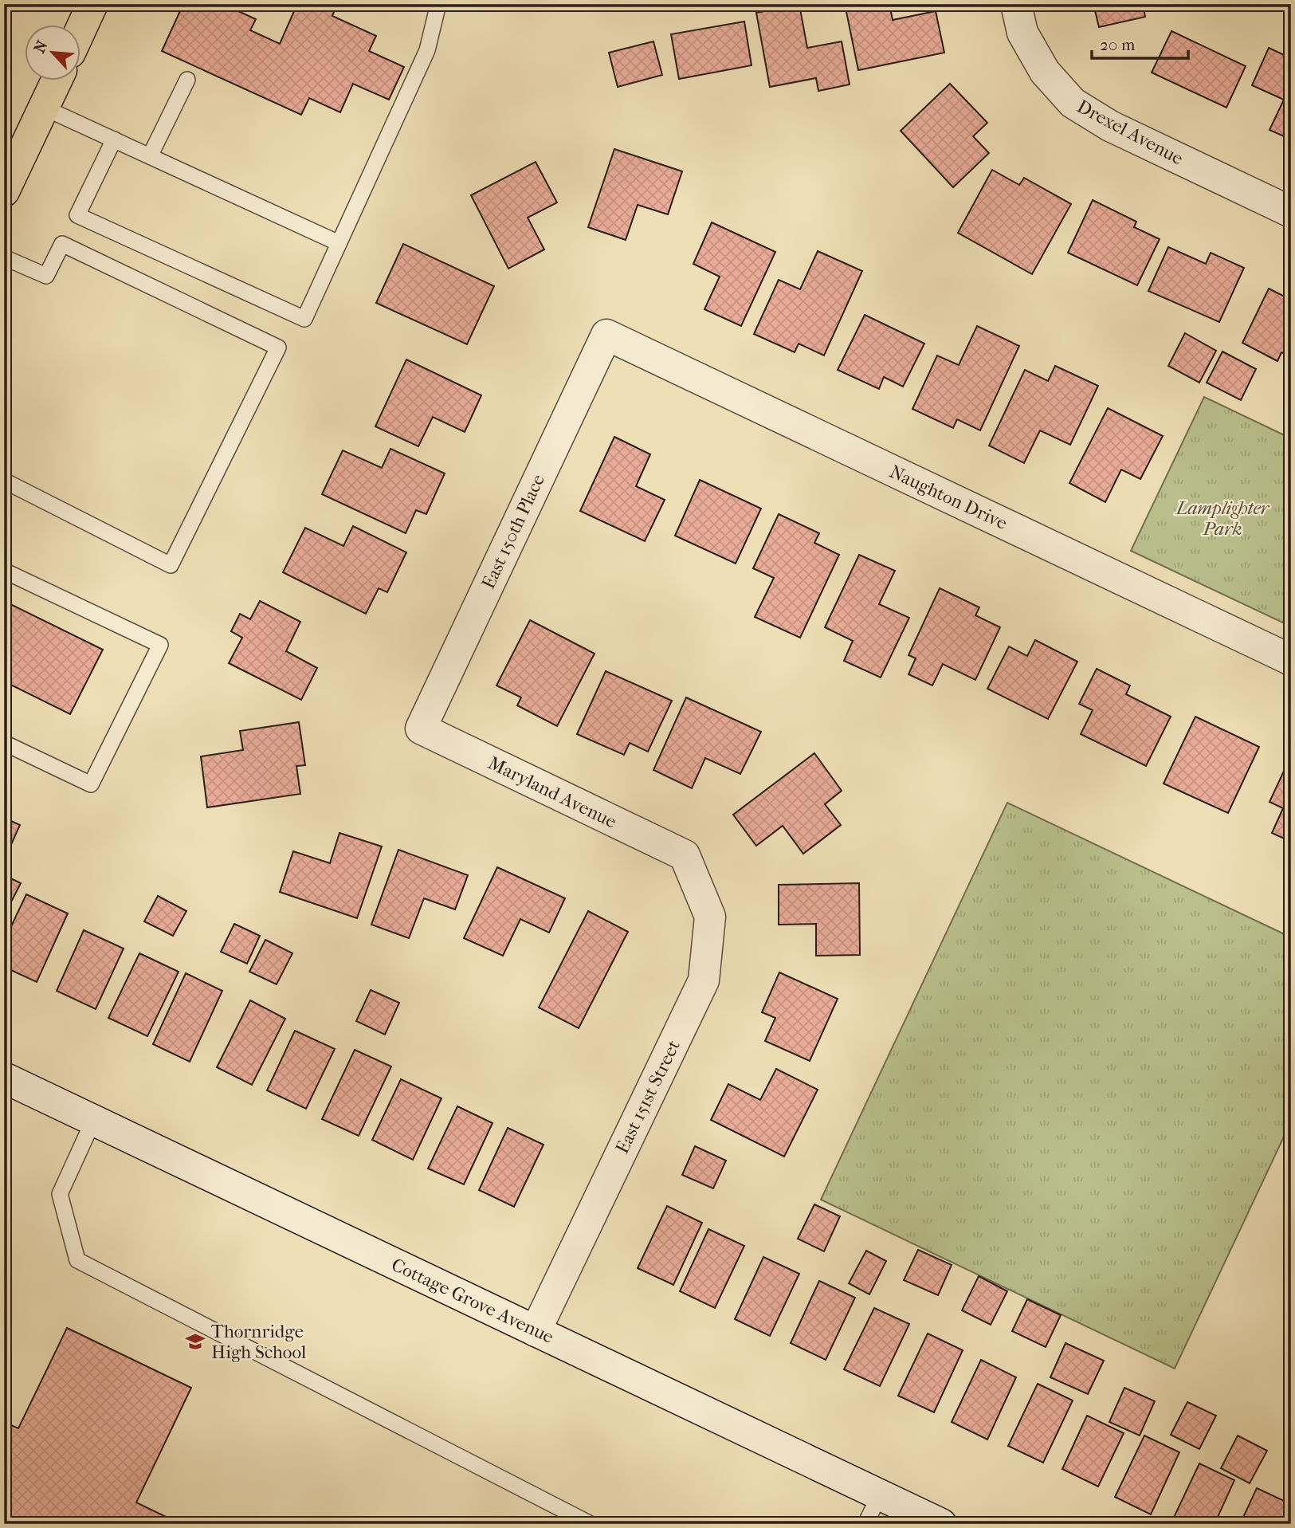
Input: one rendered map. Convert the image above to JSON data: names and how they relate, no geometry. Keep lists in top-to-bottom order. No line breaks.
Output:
{"streets":{"street":["Drexel Avenue","Naughton Drive","East 150th Place","Maryland Avenue","East 151st Street","Cottage Grove Avenue"]},"crossings":[["Naughton Drive","East 150th Place"],["East 150th Place","Maryland Avenue"],["Maryland Avenue","East 151st Street"],["East 151st Street","Cottage Grove Avenue"]],"parks":["Lamplighter Park"],"places":{"school or university":["Thornridge High School"]},"scale_bar":"20 m","north":"top left"}
